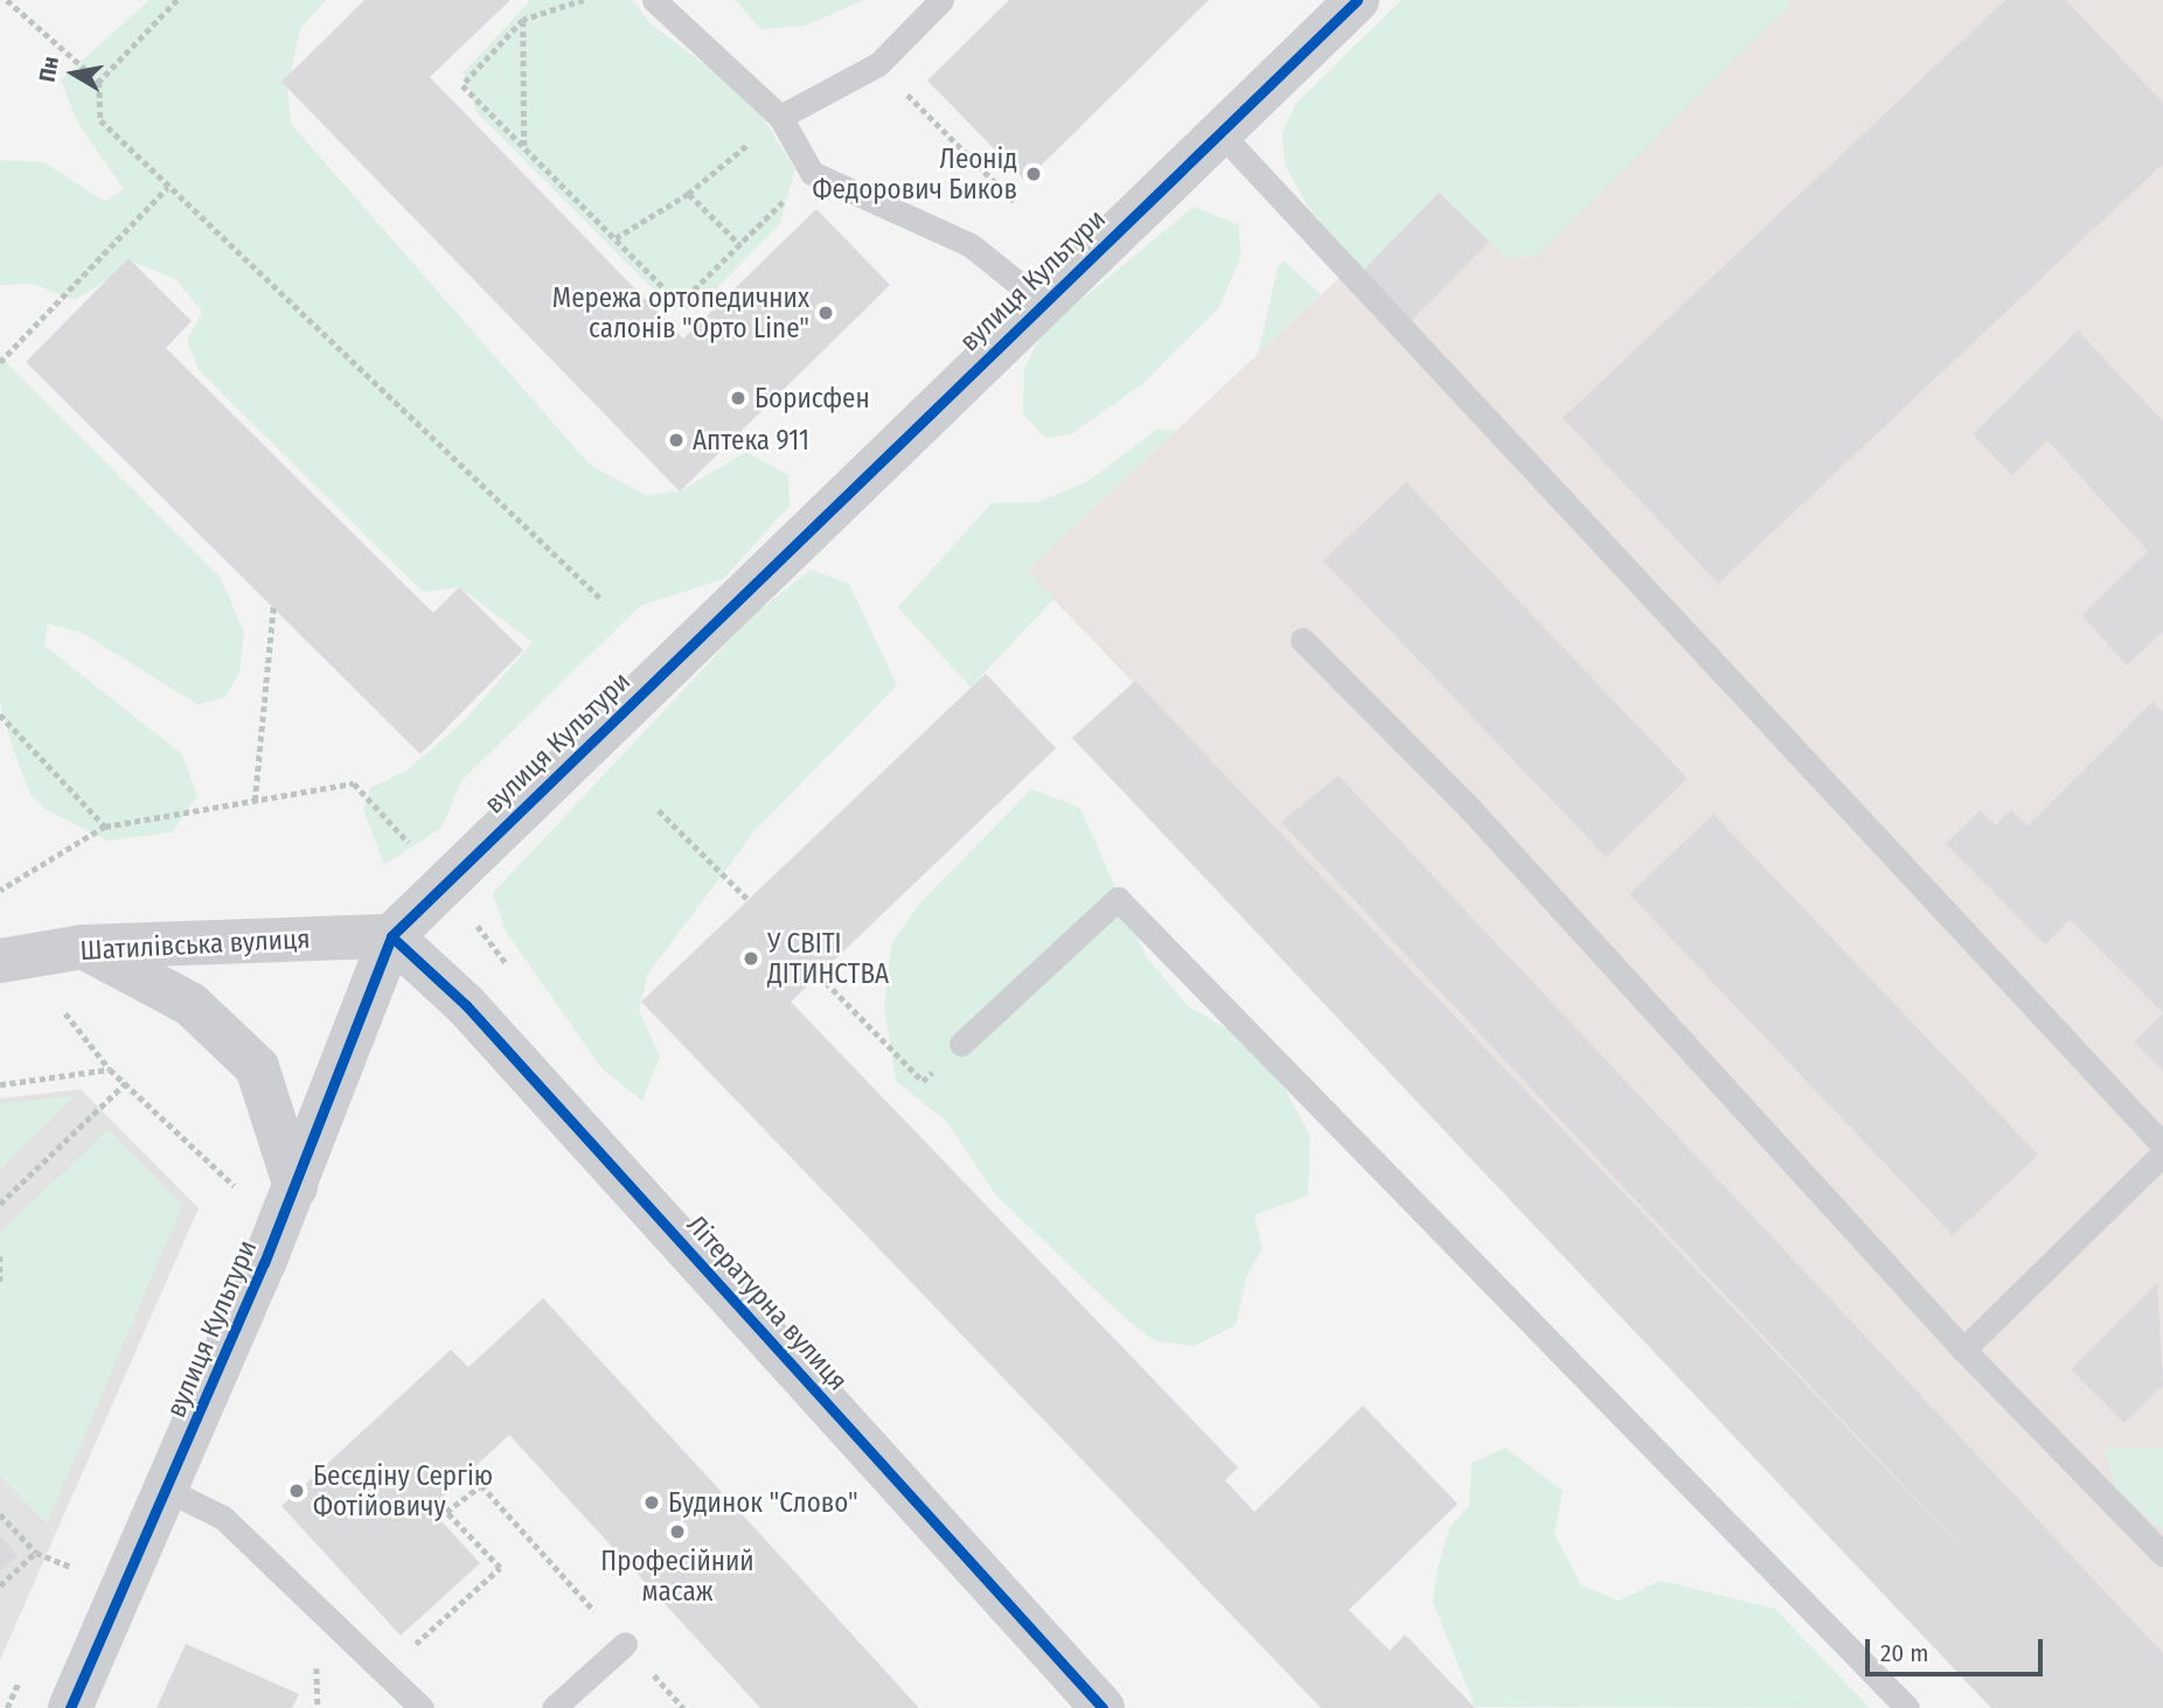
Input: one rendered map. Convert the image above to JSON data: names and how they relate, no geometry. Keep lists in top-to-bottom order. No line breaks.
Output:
{"streets":{"street":["вулиця Культури","Шатилівська вулиця","Літературна вулиця"]},"crossings":[["вулиця Культури","Шатилівська вулиця"],["вулиця Культури","Літературна вулиця"],["Шатилівська вулиця","Літературна вулиця"]],"places":["Леонід Федорович Биков","Мережа ортопедичних салонiв \"Орто Line\"","Борисфен","Аптека 911","У СВІТІ ДІТИНСТВА","Бесєдіну Сергію Фотійовичу","Будинок \"Слово\"","Професійний масаж"],"scale_bar":"20 m","north":"left"}
